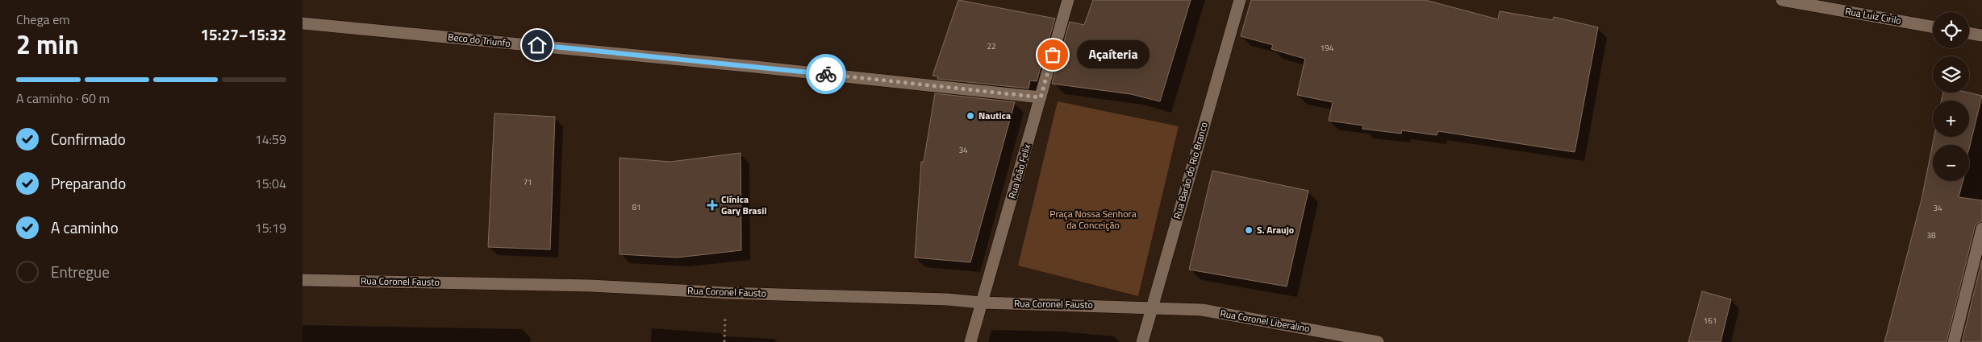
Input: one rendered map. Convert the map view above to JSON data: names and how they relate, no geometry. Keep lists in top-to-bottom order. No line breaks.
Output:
{"streets":{"street":["Rua Luiz Cirilo","Beco do Triunfo","Rua Barão do Rio Branco","Rua João Felix","Rua Coronel Fausto","Rua Coronel Liberalino"]},"crossings":[["Beco do Triunfo","Rua João Felix"],["Rua Barão do Rio Branco","Rua Coronel Fausto"],["Rua Barão do Rio Branco","Rua Coronel Liberalino"],["Rua João Felix","Rua Coronel Fausto"],["Rua Coronel Fausto","Rua Coronel Liberalino"]],"parks":["Praça Nossa Senhora da Conceição"],"places":{"other":["Açaíteria","Nautica","S. Araujo"],"health":["Clínica Gary Brasil"]},"house_numbers":["22","194","34","71","81","34","38","161"],"page":{"heading":["2 min","Chega em","15:27–15:32"],"map_buttons":["+","−"],"bubble":"Açaíteria","bar":"A caminho · 60 m","list":[["Confirmado","14:59"],["Preparando","15:04"],["A caminho","15:19"],"Entregue"]}}
